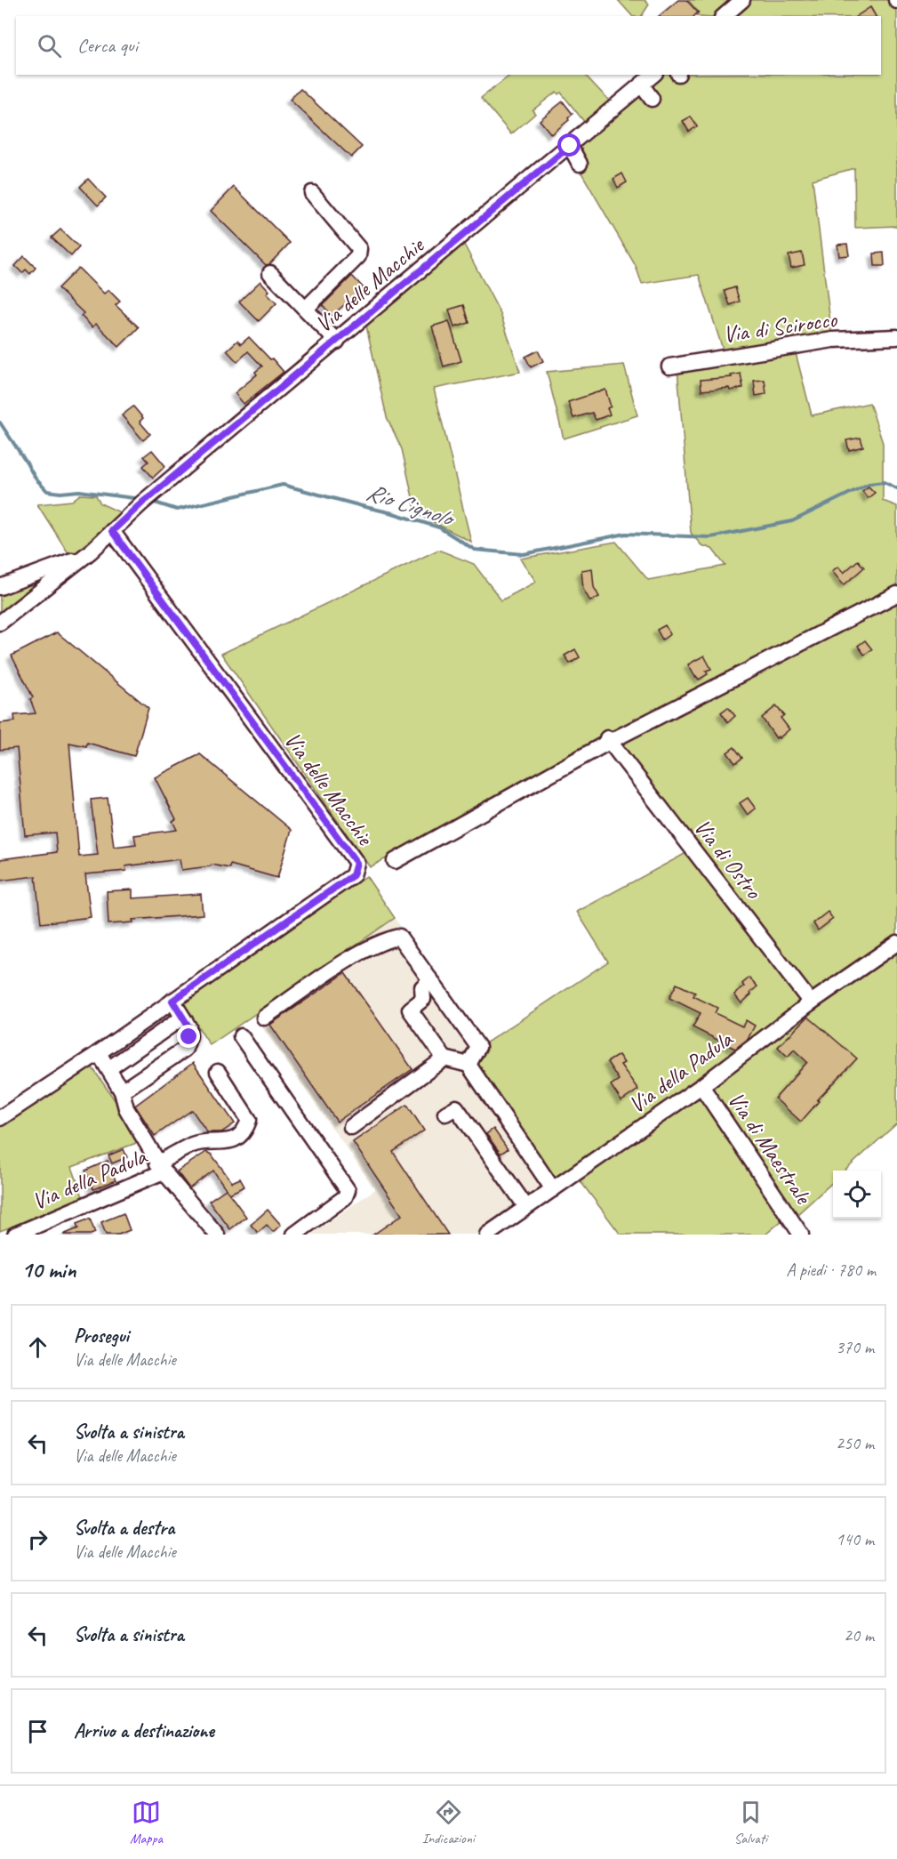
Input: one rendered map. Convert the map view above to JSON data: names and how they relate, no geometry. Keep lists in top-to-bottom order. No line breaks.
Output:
{"streets":{"street":["Via delle Macchie","Via di Scirocco","Via di Ostro","Via della Padula","Via di Maestrale"]},"crossings":[["Via di Ostro","Via della Padula"],["Via della Padula","Via di Maestrale"]],"water":["Rio Cignolo"],"page":{"search":"Cerca qui","heading":["10 min","A piedi · 780 m"],"list":[["Prosegui","Via delle Macchie","370 m"],["Svolta a sinistra","Via delle Macchie","250 m"],["Svolta a destra","Via delle Macchie","140 m"],["Svolta a sinistra","20 m"],"Arrivo a destinazione"],"nav":["Mappa","Indicazioni","Salvati"]}}
